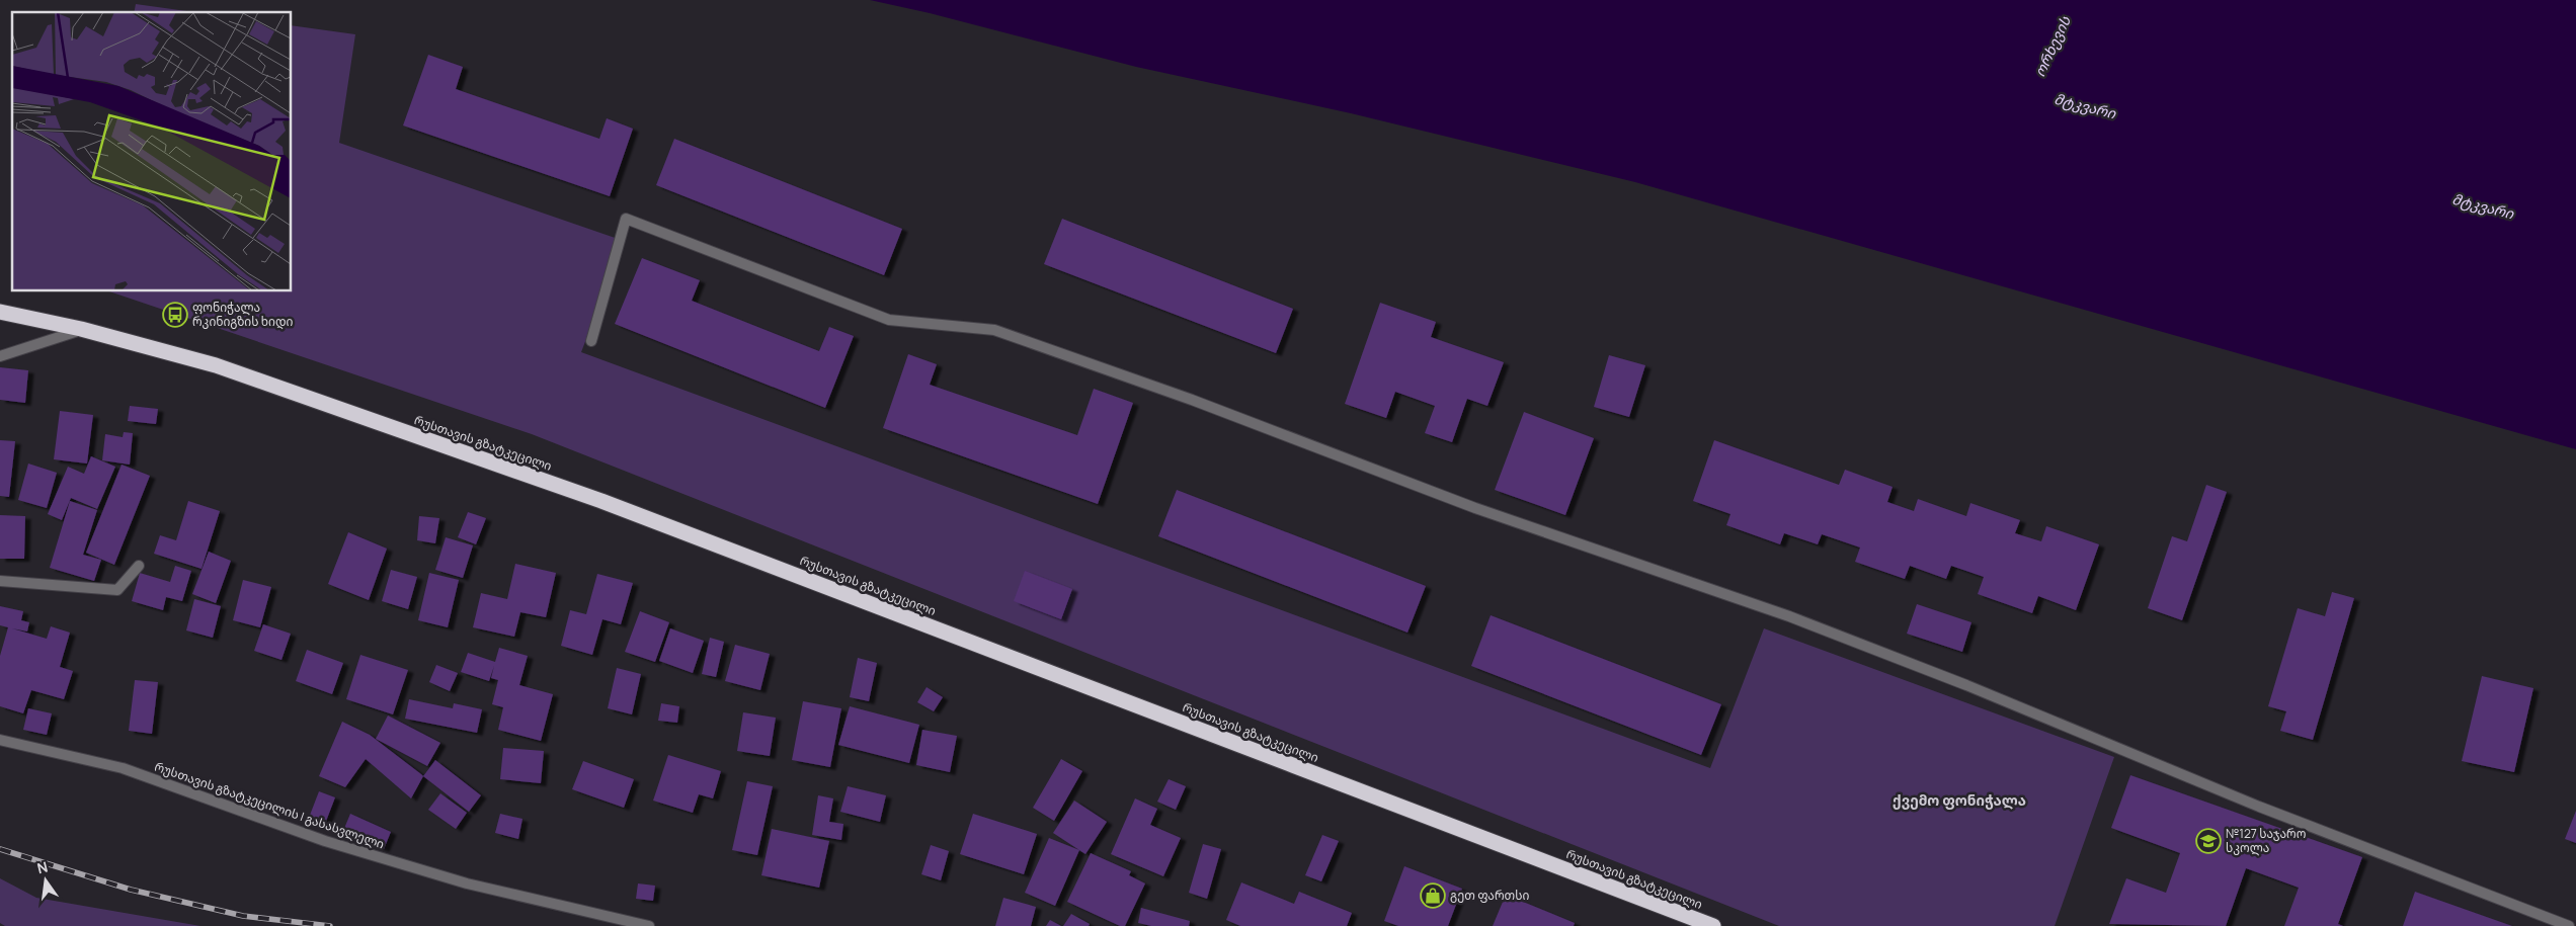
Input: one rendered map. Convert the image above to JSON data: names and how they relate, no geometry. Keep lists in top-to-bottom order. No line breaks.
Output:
{"streets":{"highway":["რუსთავის გზატკეცილი"],"street":["რუსთავის გზატკეცილის I გასასვლელი"]},"districts":["ქვემო ფონიჭალა"],"water":["ორხევის","მტკვარი"],"places":{"bus stop":["ფონიჭალა რკინიგზის ხიდი"],"school or university":["№127 საჯარო სკოლა"],"shop":["გეთ ფართსი"]},"north":"top"}
